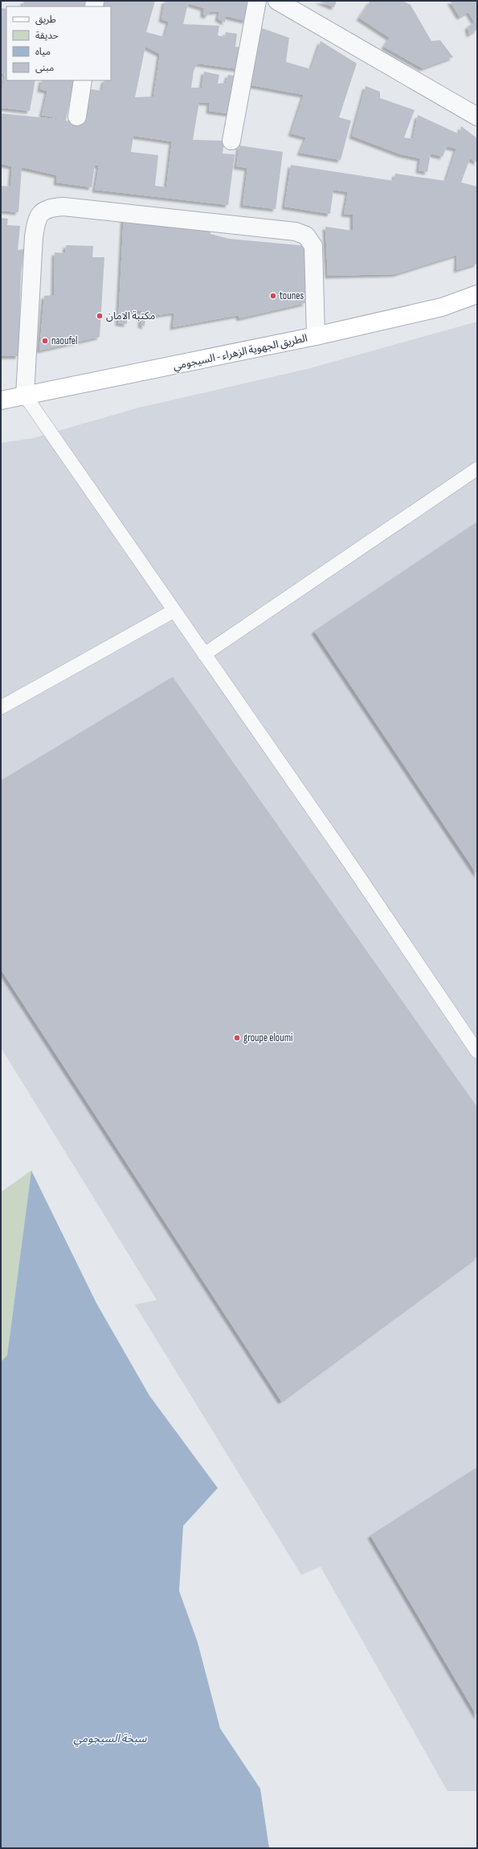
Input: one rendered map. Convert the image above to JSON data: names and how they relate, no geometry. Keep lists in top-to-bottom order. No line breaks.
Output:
{"streets":{"main road":["الطريق الجهوية الزهراء - السيجومي"]},"water":["سبخة السيجومي"],"places":["tounes","مكتبة الامان","naoufel","groupe eloumi"],"legend":["طريق","حديقة","مياه","مبنى"]}
